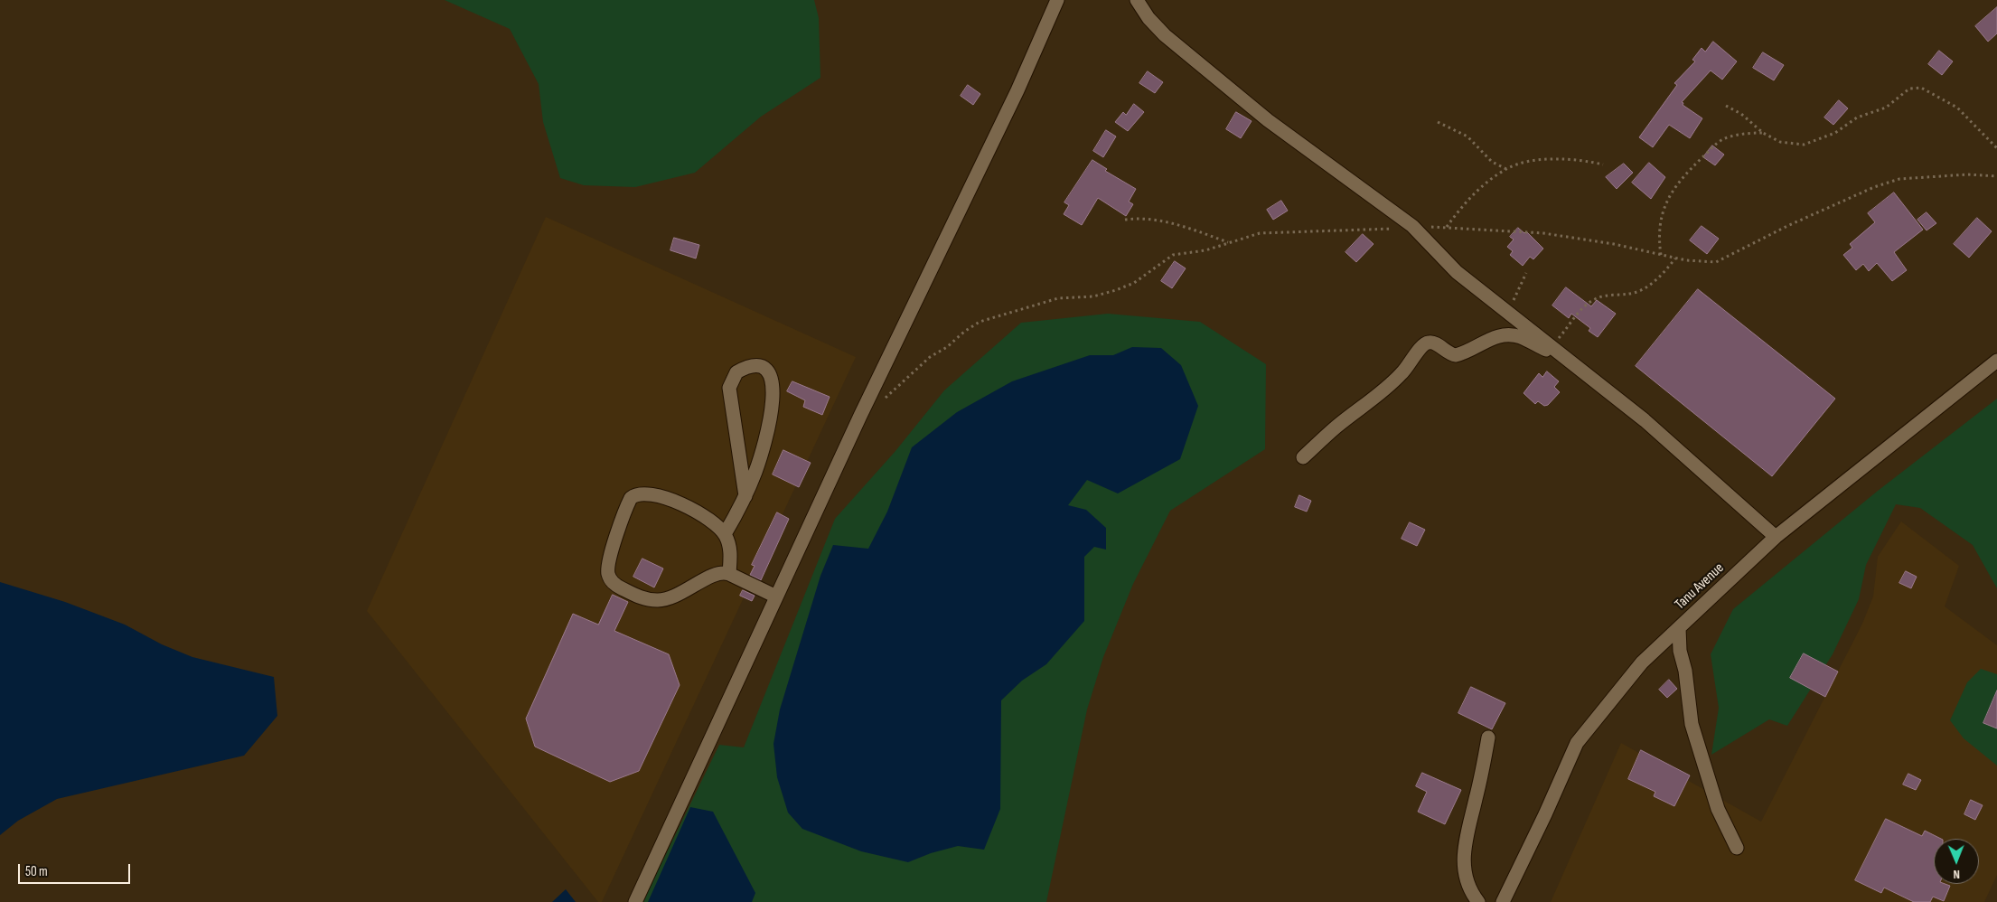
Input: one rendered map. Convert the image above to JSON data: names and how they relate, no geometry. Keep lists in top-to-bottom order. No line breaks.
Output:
{"streets":{"street":["Tanu Avenue"]},"scale_bar":"50 m","north":"bottom"}
